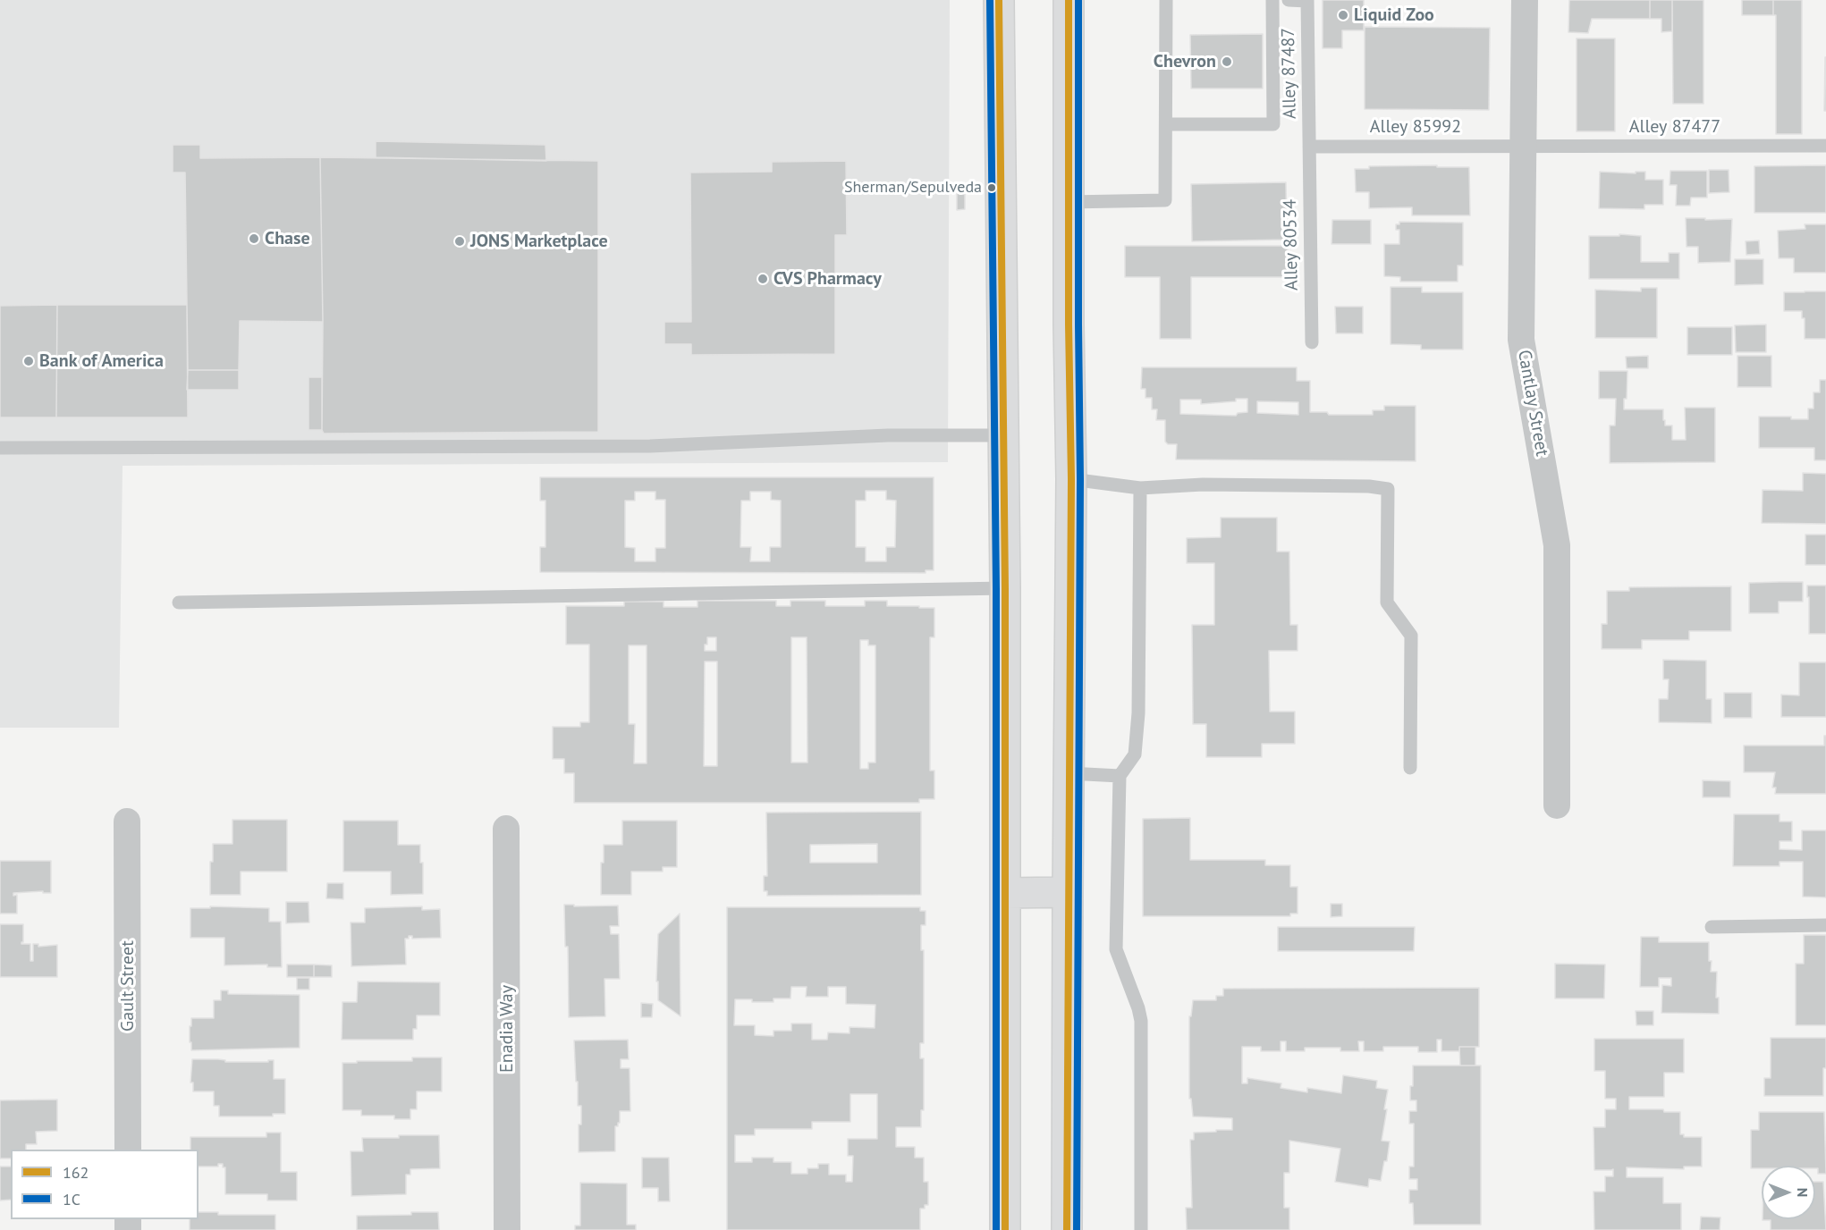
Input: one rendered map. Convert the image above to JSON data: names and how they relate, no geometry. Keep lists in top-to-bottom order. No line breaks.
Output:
{"streets":{"street":["Cantlay Street","Gault Street","Enadia Way"],"lane":["Alley 87487","Alley 85992","Alley 87477","Alley 80534"]},"crossings":[["Alley 87487","Alley 85992"],["Alley 87487","Alley 80534"],["Alley 85992","Alley 87477"],["Alley 85992","Alley 80534"],["Alley 85992","Cantlay Street"],["Alley 87477","Cantlay Street"]],"places":["Liquid Zoo","Chevron","Sherman/Sepulveda","Chase","JONS Marketplace","CVS Pharmacy","Bank of America"],"lines":["transit line 162","transit line 1C"],"legend":["162","1C"],"north":"right"}
